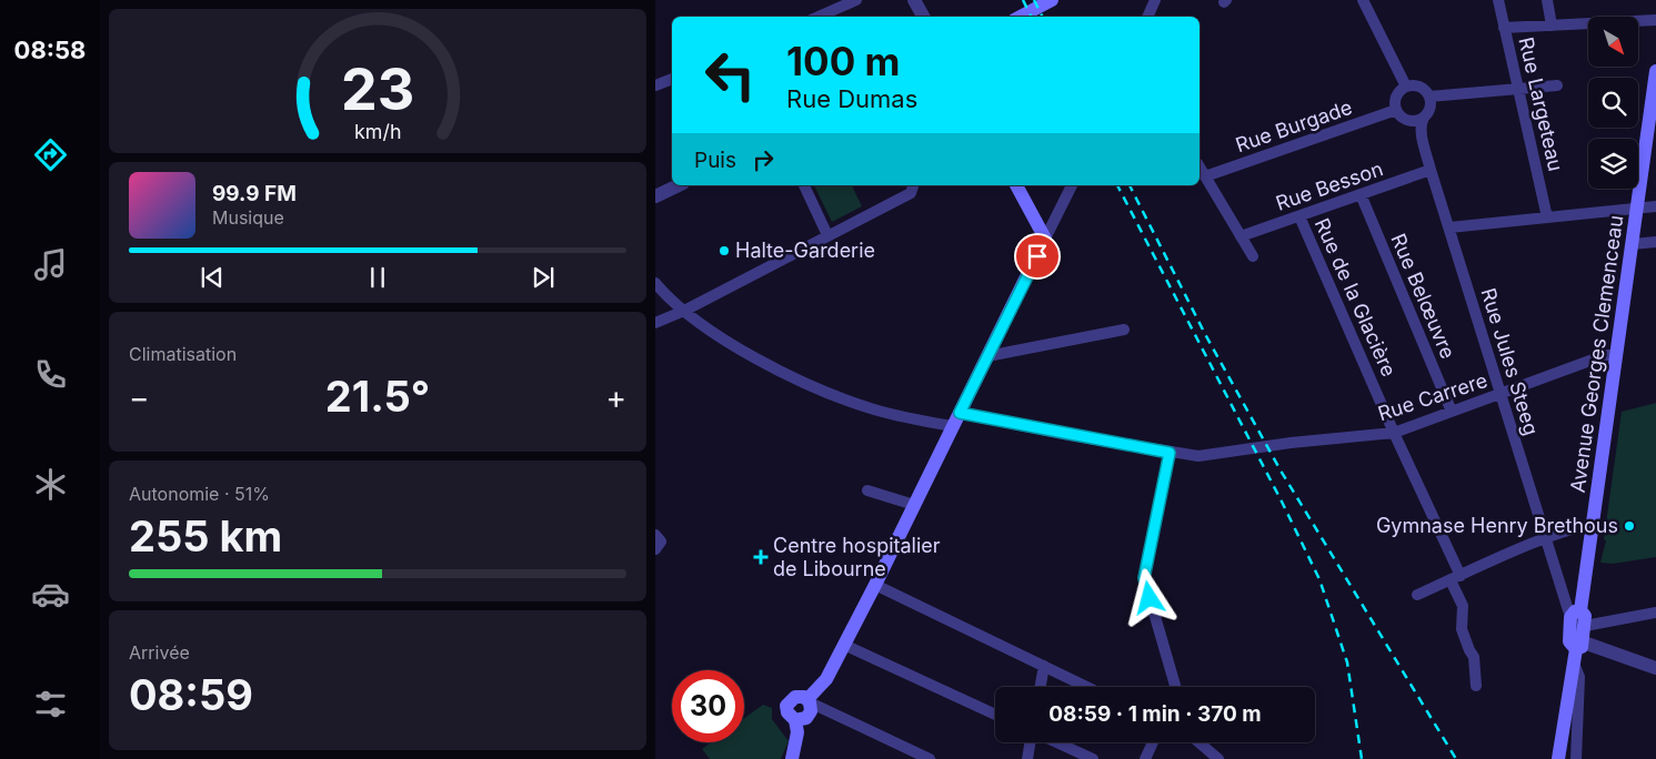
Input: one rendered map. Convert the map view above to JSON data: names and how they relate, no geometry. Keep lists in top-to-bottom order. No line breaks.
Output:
{"streets":{"main road":["Avenue Georges Clemenceau"],"street":["Rue Largeteau","Rue Burgade","Rue Besson","Rue Belœuvre","Rue de la Glacière","Rue Jules Steeg","Rue Carrere"]},"crossings":[["Rue Burgade","Rue Jules Steeg"],["Rue Besson","Rue Belœuvre"],["Rue Besson","Rue de la Glacière"],["Rue Besson","Rue Jules Steeg"],["Rue Belœuvre","Rue Carrere"],["Rue de la Glacière","Rue Carrere"],["Avenue Georges Clemenceau","Rue Jules Steeg"],["Avenue Georges Clemenceau","Rue Carrere"],["Rue Jules Steeg","Rue Carrere"]],"places":{"other":["Halte-Garderie","Gymnase Henry Brethous"],"health":["Centre hospitalier de Libourne"]},"north":"bottom right","page":{"tabs":"08:58","turn":["100 m","Rue Dumas"],"then":"Puis","song":["99.9 FM","Musique"],"tile":["Climatisation",["Autonomie · 51%","255 km"],["Arrivée","08:59"]],"heat":["−","21.5°","+"],"limit":"30","trip":"08:59 · 1 min · 370 m","gauge":["23","km/h"]}}
